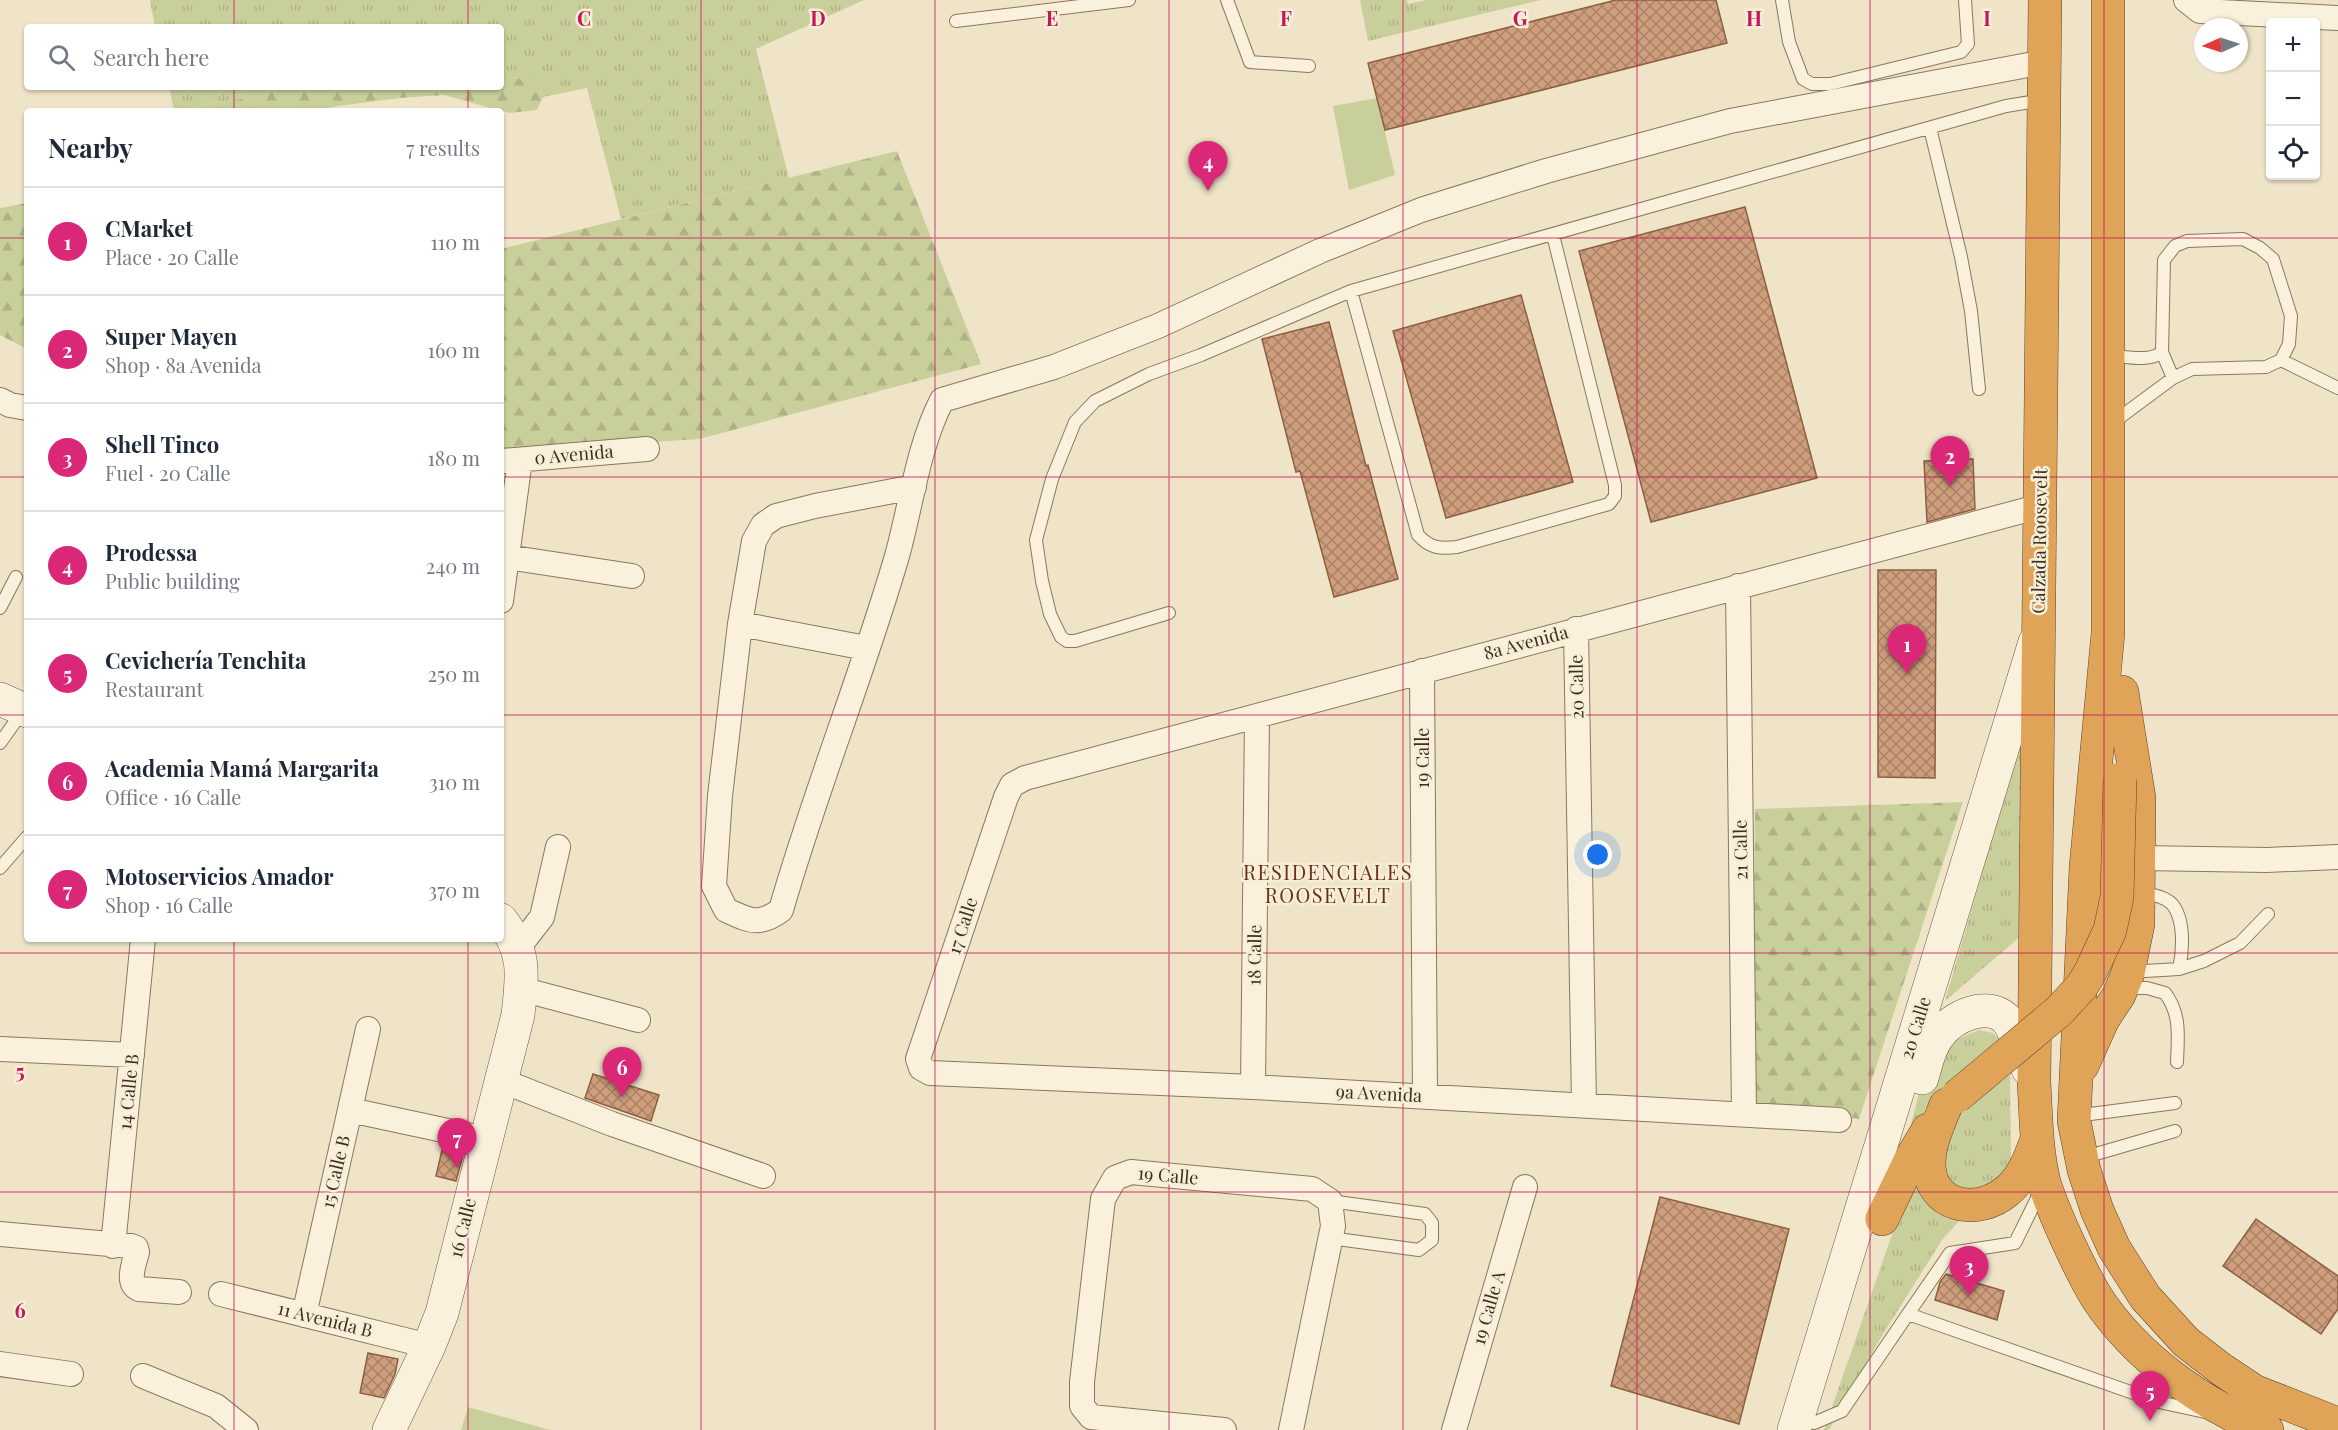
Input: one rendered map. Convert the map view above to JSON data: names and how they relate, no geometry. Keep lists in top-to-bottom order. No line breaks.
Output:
{"streets":{"highway":["Calzada Roosevelt"],"main road":["20 Calle","16 Calle"],"street":["0 Avenida","8a Avenida","19 Calle","21 Calle","17 Calle","18 Calle","14 Calle B","9a Avenida","15 Calle B","19 Calle A","11 Avenida B"]},"crossings":[["Calzada Roosevelt","8a Avenida"],["Calzada Roosevelt","20 Calle"],["8a Avenida","20 Calle"],["8a Avenida","19 Calle"],["8a Avenida","21 Calle"],["8a Avenida","17 Calle"],["8a Avenida","18 Calle"],["20 Calle","9a Avenida"],["19 Calle","9a Avenida"],["21 Calle","9a Avenida"],["17 Calle","9a Avenida"],["18 Calle","9a Avenida"],["15 Calle B","11 Avenida B"],["16 Calle","11 Avenida B"]],"districts":["RESIDENCIALES ROOSEVELT"],"north":"left","page":{"map_buttons":["+","−"],"search":"Search here","heading":["Nearby","7 results"],"pins":["4","2","1","6","7","3","5"],"list":[{"mark":"1","name":"CMarket","note":"Place · 20 Calle","value":"110 m"},{"mark":"2","name":"Super Mayen","note":"Shop · 8a Avenida","value":"160 m"},{"mark":"3","name":"Shell Tinco","note":"Fuel · 20 Calle","value":"180 m"},{"mark":"4","name":"Prodessa","note":"Public building","value":"240 m"},{"mark":"5","name":"Cevichería Tenchita","note":"Restaurant","value":"250 m"},{"mark":"6","name":"Academia Mamá Margarita","note":"Office · 16 Calle","value":"310 m"},{"mark":"7","name":"Motoservicios Amador","note":"Shop · 16 Calle","value":"370 m"}]},"grid":{"columns":["C","D","E","F","G","H","I"],"rows":["5","6"]}}
